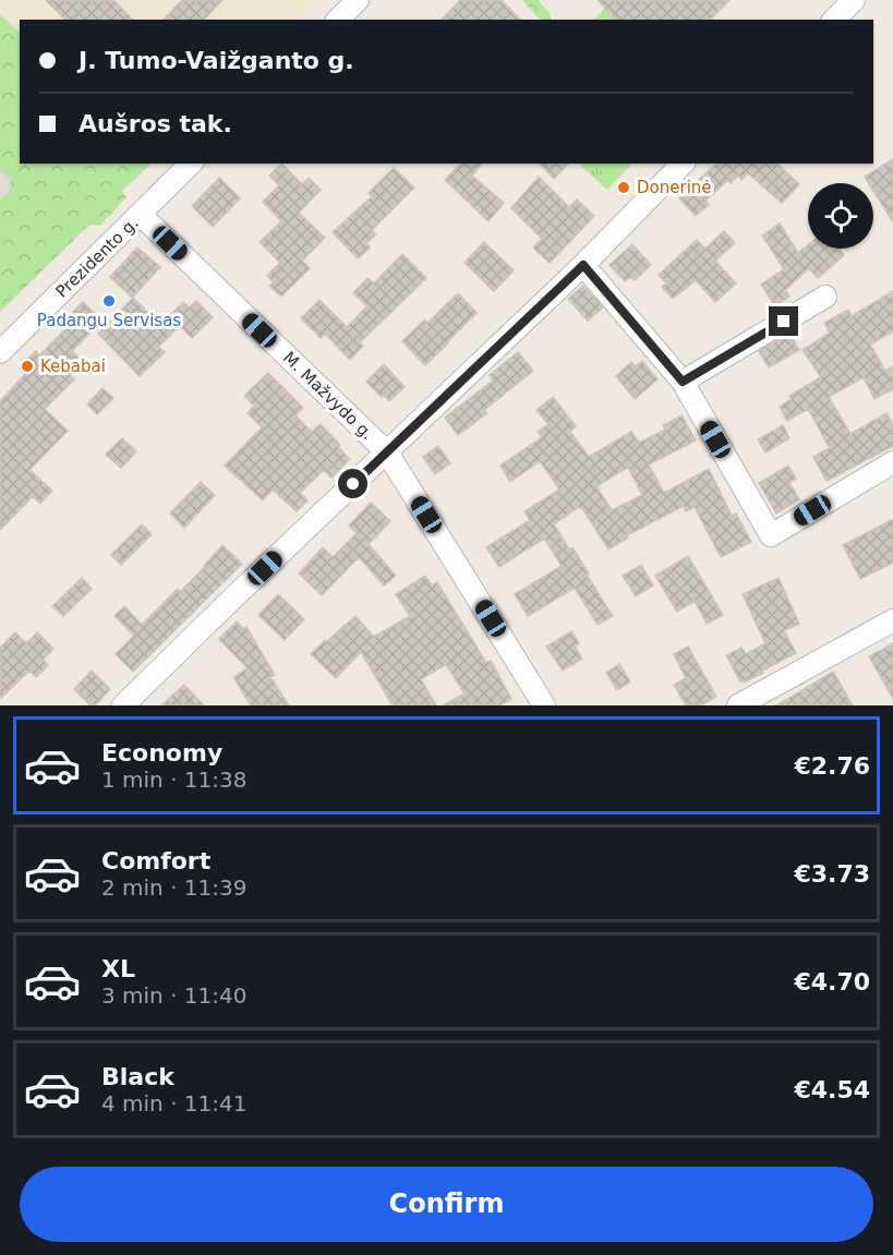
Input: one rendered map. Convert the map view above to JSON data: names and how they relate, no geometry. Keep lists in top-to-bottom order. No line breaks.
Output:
{"streets":{"street":["Prezidento g.","M. Mažvydo g."]},"crossings":[["Prezidento g.","M. Mažvydo g."]],"places":["Donerinė","Padangu Servisas","Kebabai"],"page":{"banner":["J. Tumo-Vaižganto g.","Aušros tak."],"list":[{"name":"Economy","note":"1 min · 11:38","value":"€2.76"},{"name":"Comfort","note":"2 min · 11:39","value":"€3.73"},{"name":"XL","note":"3 min · 11:40","value":"€4.70"},{"name":"Black","note":"4 min · 11:41","value":"€4.54"}],"buttons":"Confirm"}}
